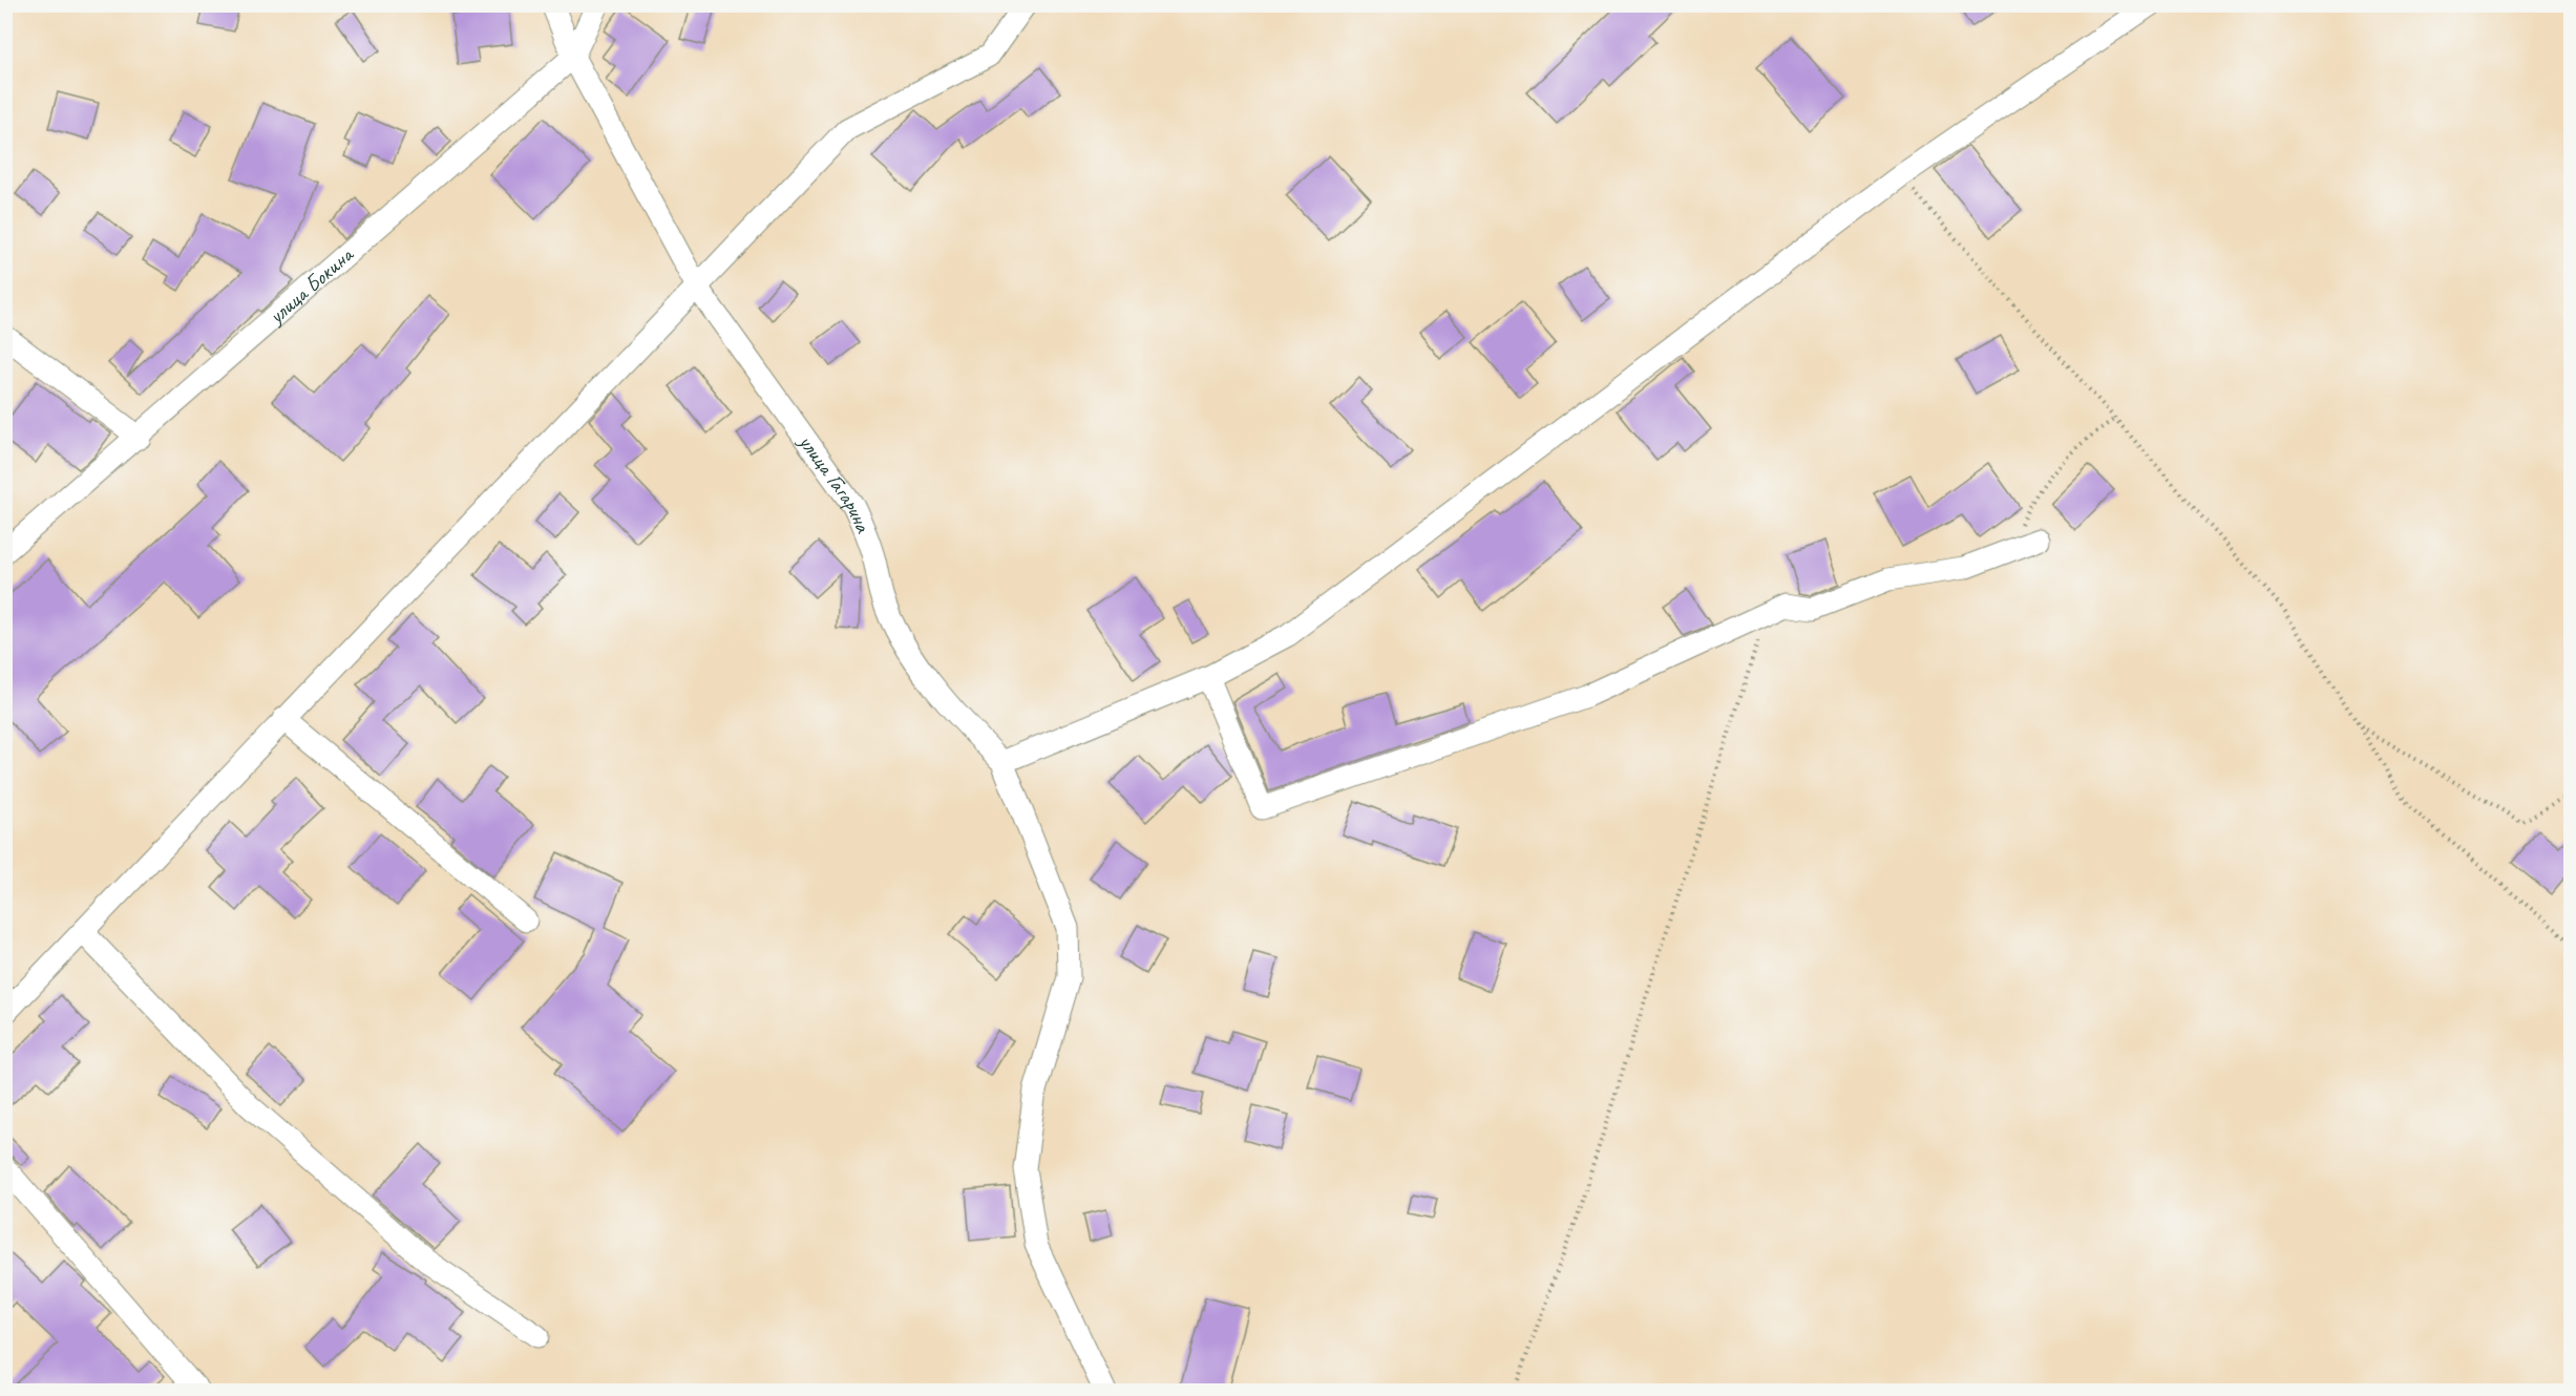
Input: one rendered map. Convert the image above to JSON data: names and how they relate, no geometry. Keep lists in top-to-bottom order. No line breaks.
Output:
{"streets":{"street":["улица Бокина","улица Гагарина"]},"crossings":[["улица Бокина","улица Гагарина"]]}
